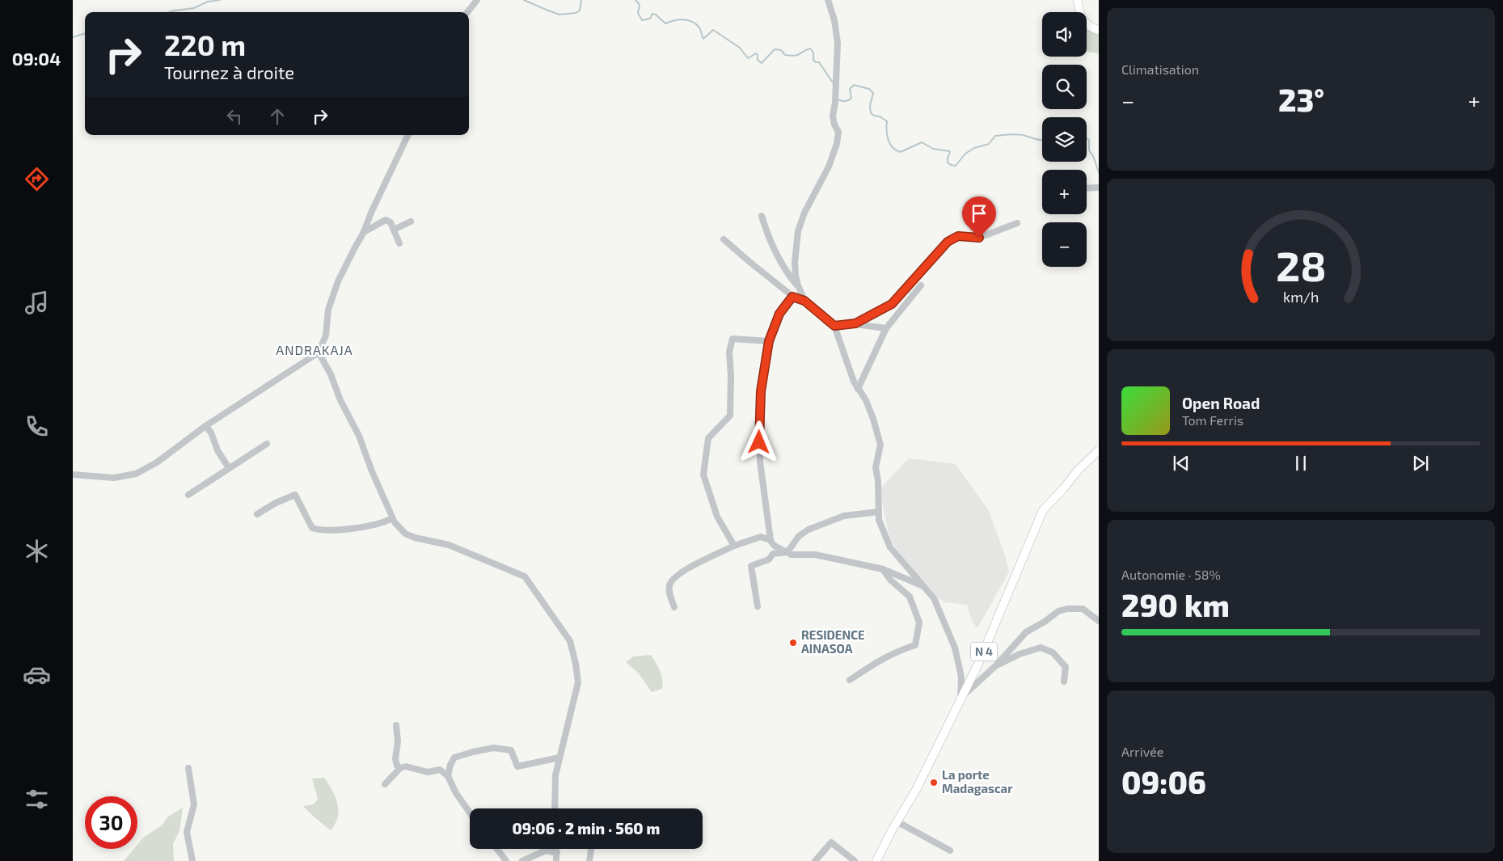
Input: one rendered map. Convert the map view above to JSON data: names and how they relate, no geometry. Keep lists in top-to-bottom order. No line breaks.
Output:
{"streets":{"main road":["N 4"]},"districts":["ANDRAKAJA"],"places":["RESIDENCE AINASOA","La porte Madagascar"],"page":{"tabs":"09:04","tile":["Climatisation",["Autonomie · 58%","290 km"],["Arrivée","09:06"]],"map_buttons":["+","−"],"turn":["220 m","Tournez à droite"],"heat":["−","23°","+"],"song":["Open Road","Tom Ferris"],"limit":"30","trip":"09:06 · 2 min · 560 m","gauge":["28","km/h"]}}
